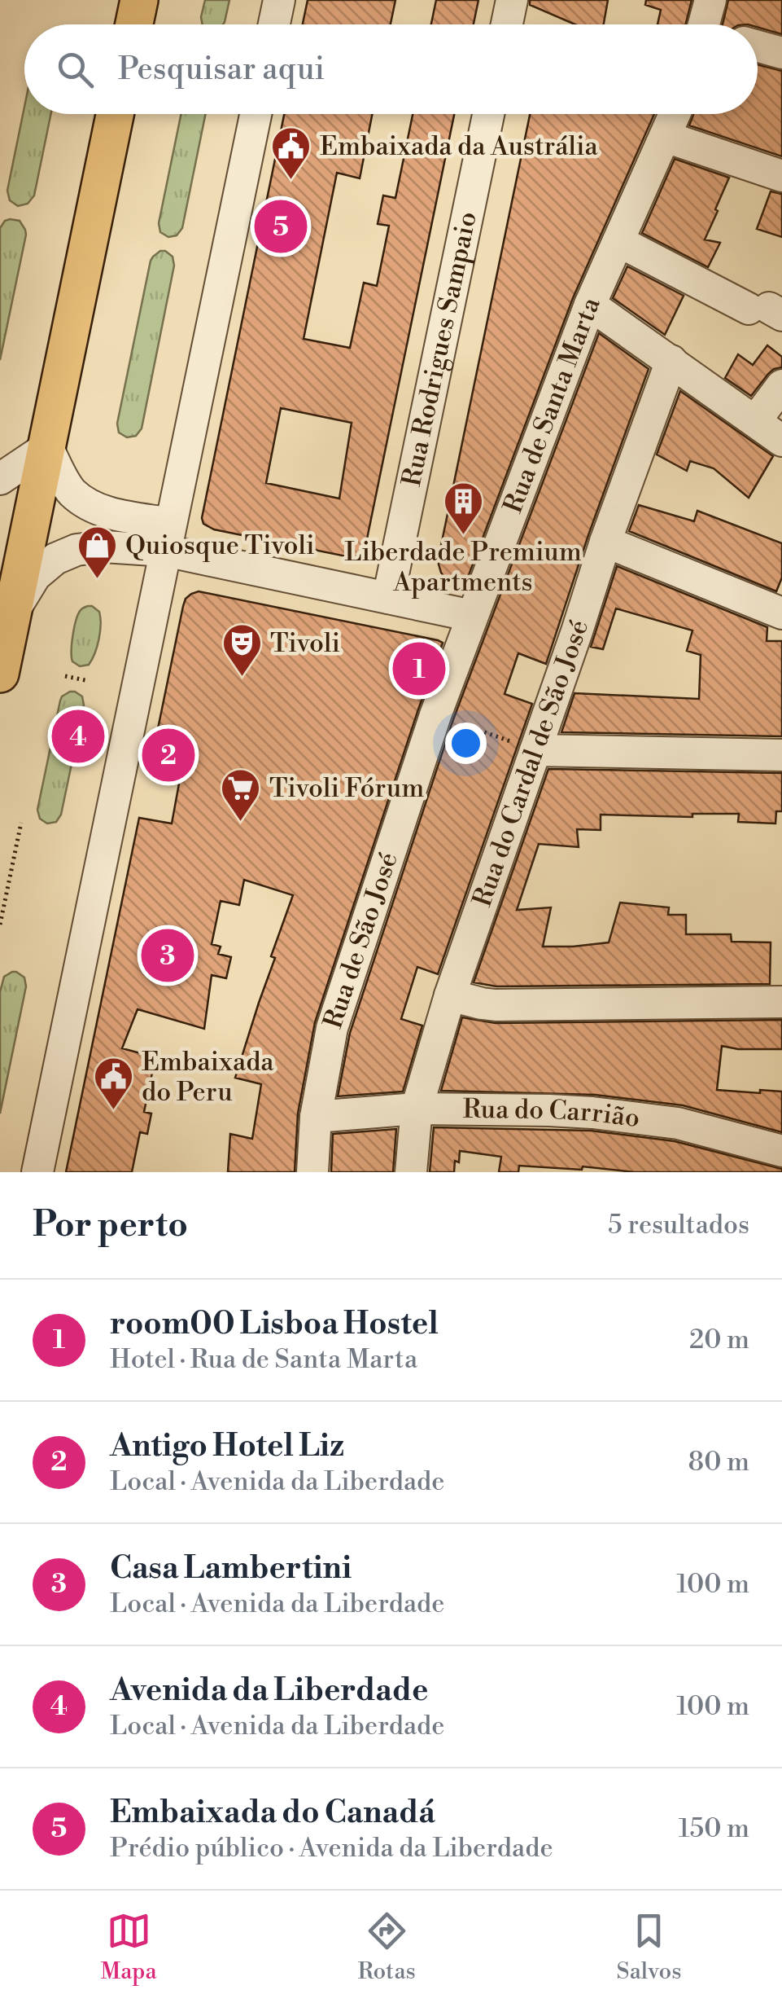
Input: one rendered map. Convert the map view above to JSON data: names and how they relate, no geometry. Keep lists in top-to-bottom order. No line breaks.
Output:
{"streets":{"street":["Rua Rodrigues Sampaio","Rua de Santa Marta","Rua do Cardal de São José","Rua de São José","Rua do Carrião"]},"crossings":[["Rua de Santa Marta","Rua de São José"],["Rua do Cardal de São José","Rua do Carrião"],["Rua de São José","Rua do Carrião"]],"places":{"public building":["Embaixada da Austrália","Embaixada do Peru"],"building":["Liberdade Premium Apartments"],"shop":["Quiosque Tivoli"],"theatre":["Tivoli"],"supermarket":["Tivoli Fórum"]},"page":{"search":"Pesquisar aqui","pins":["5","1","4","2","3"],"heading":["Por perto","5 resultados"],"list":[{"mark":"1","name":"room00 Lisboa Hostel","note":"Hotel · Rua de Santa Marta","value":"20 m"},{"mark":"2","name":"Antigo Hotel Liz","note":"Local · Avenida da Liberdade","value":"80 m"},{"mark":"3","name":"Casa Lambertini","note":"Local · Avenida da Liberdade","value":"100 m"},{"mark":"4","name":"Avenida da Liberdade","note":"Local · Avenida da Liberdade","value":"100 m"},{"mark":"5","name":"Embaixada do Canadá","note":"Prédio público · Avenida da Liberdade","value":"150 m"}],"nav":["Mapa","Rotas","Salvos"]}}
